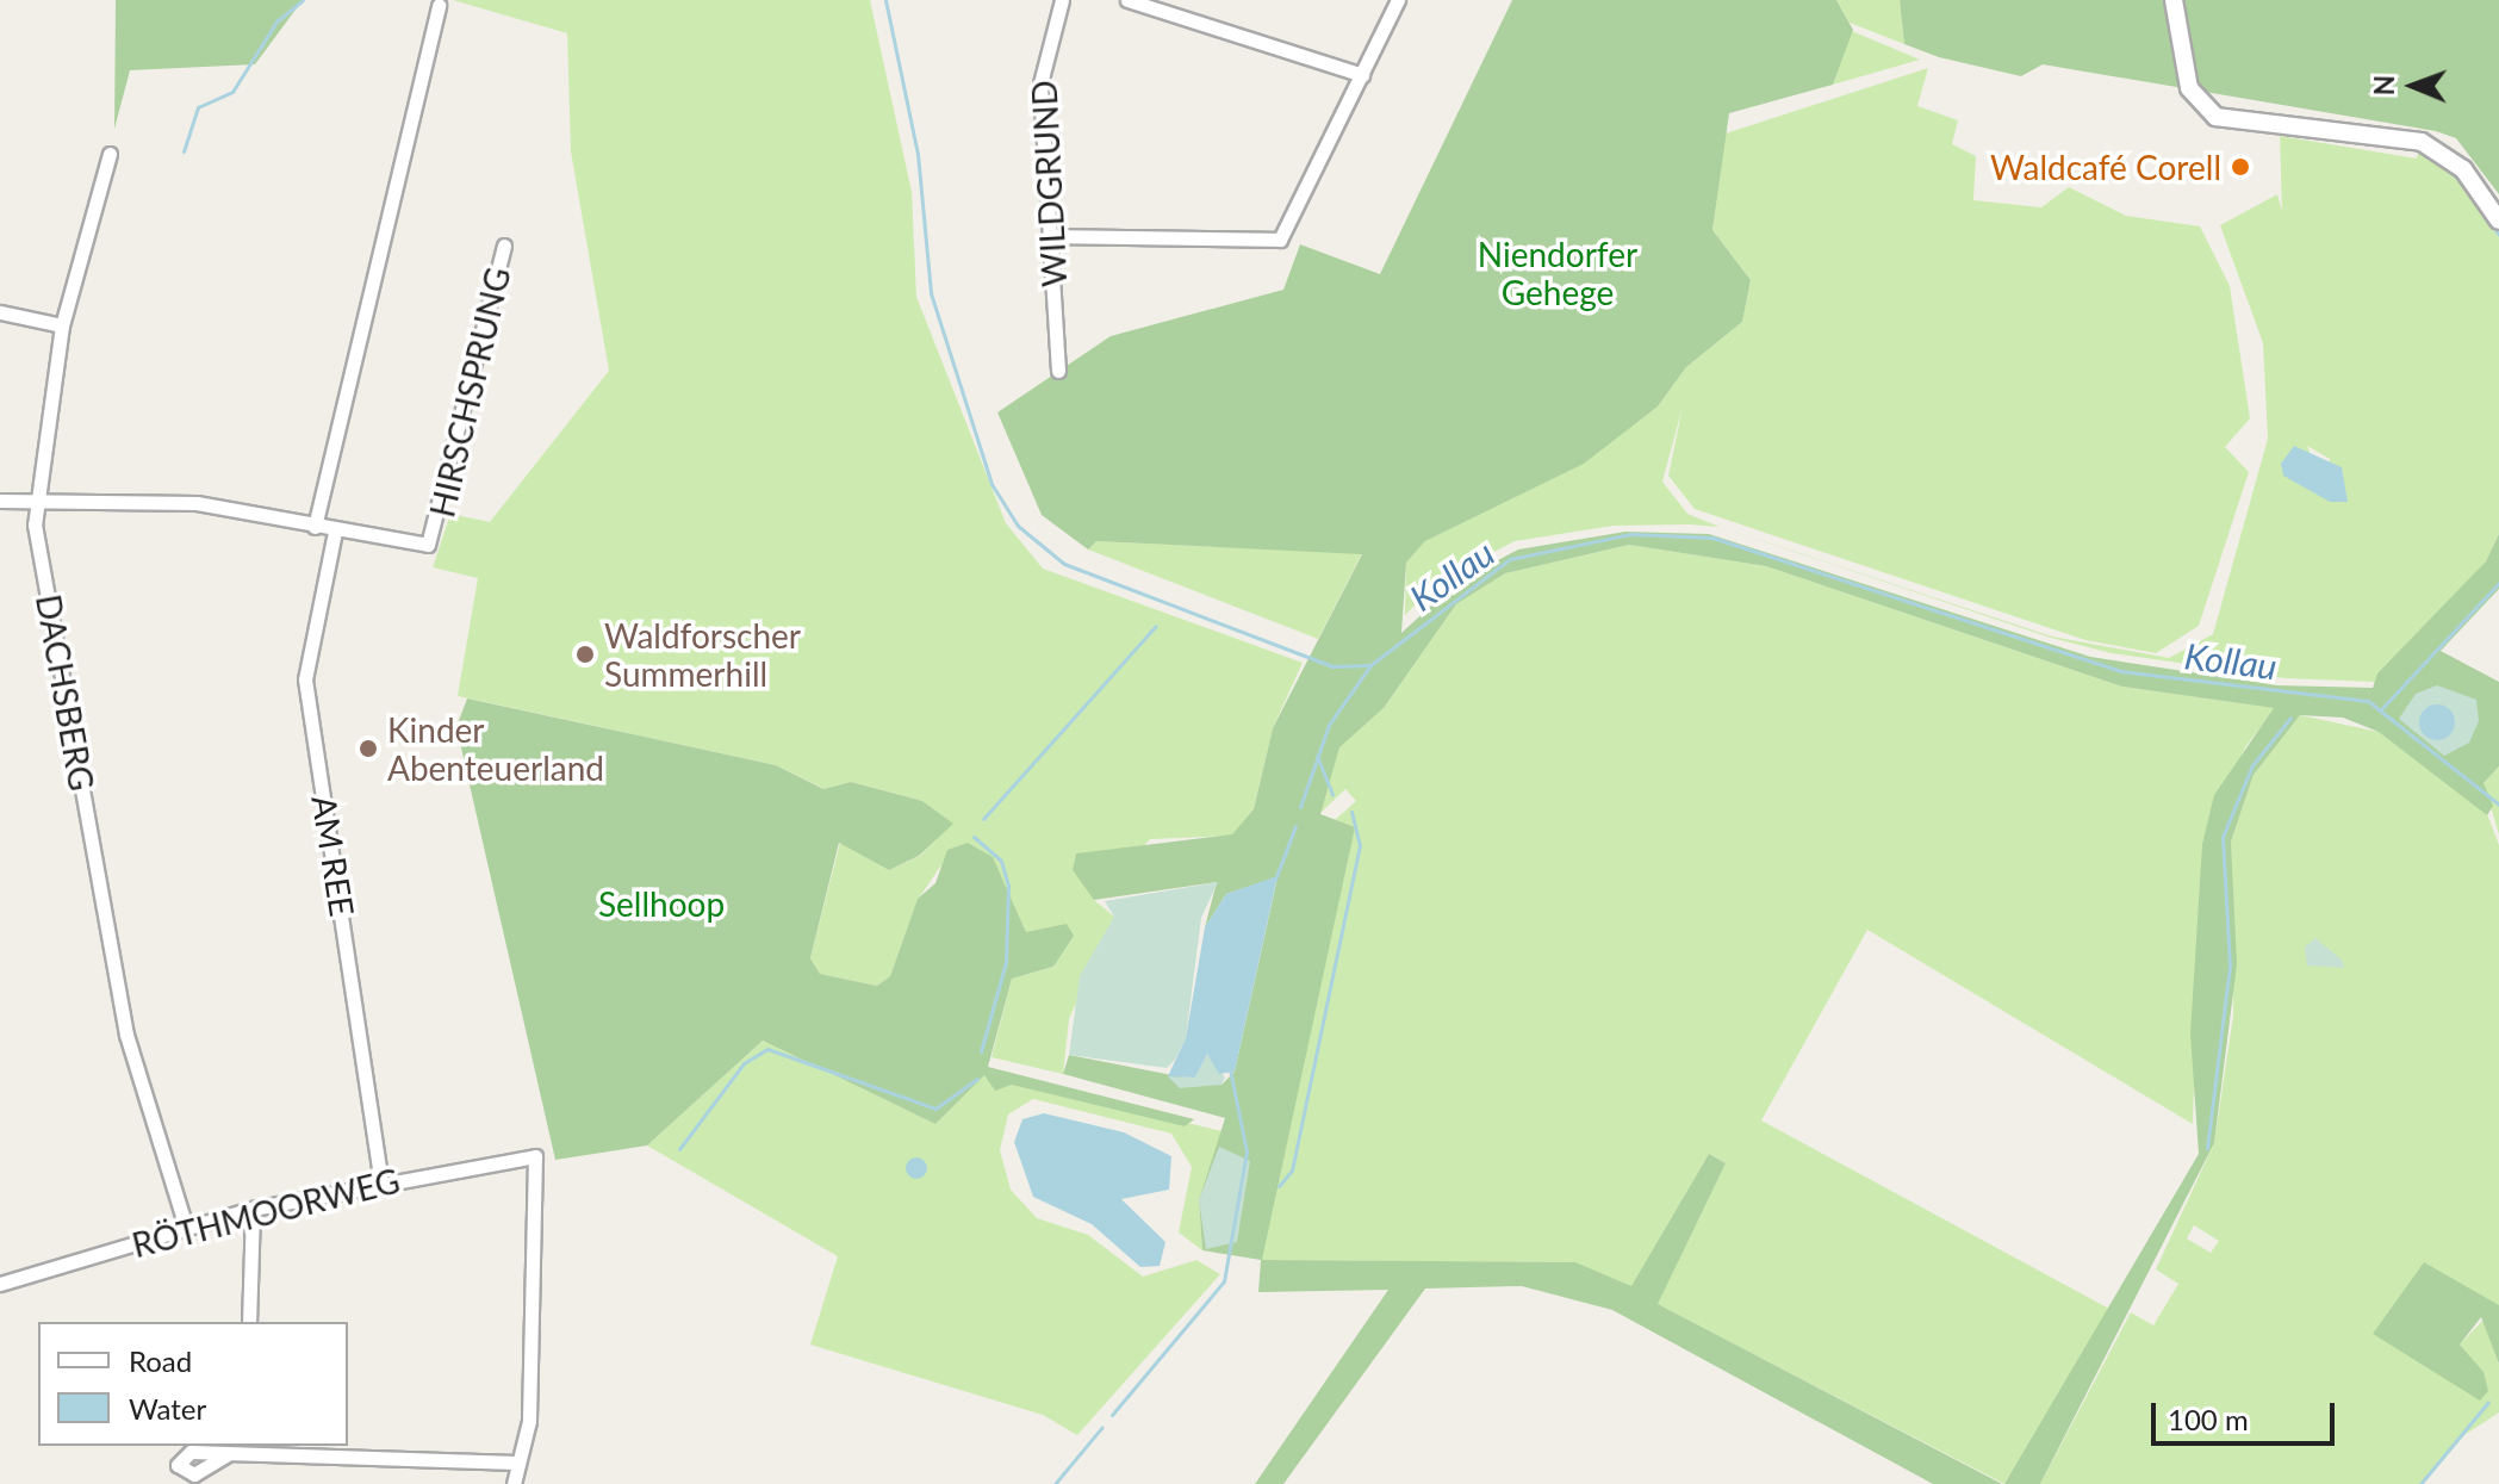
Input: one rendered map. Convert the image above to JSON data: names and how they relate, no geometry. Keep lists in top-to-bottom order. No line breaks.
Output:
{"streets":{"street":["WILDGRUND","HIRSCHSPRUNG","DACHSBERG","AM REE","RÖTHMOORWEG"]},"crossings":[["HIRSCHSPRUNG","AM REE"],["DACHSBERG","RÖTHMOORWEG"],["AM REE","RÖTHMOORWEG"]],"water":["Kollau"],"parks":["Niendorfer Gehege","Sellhoop"],"places":["Waldcafé Corell","Waldforscher Summerhill","Kinder Abenteuerland"],"legend":["Road","Water"],"scale_bar":"100 m","north":"left"}
